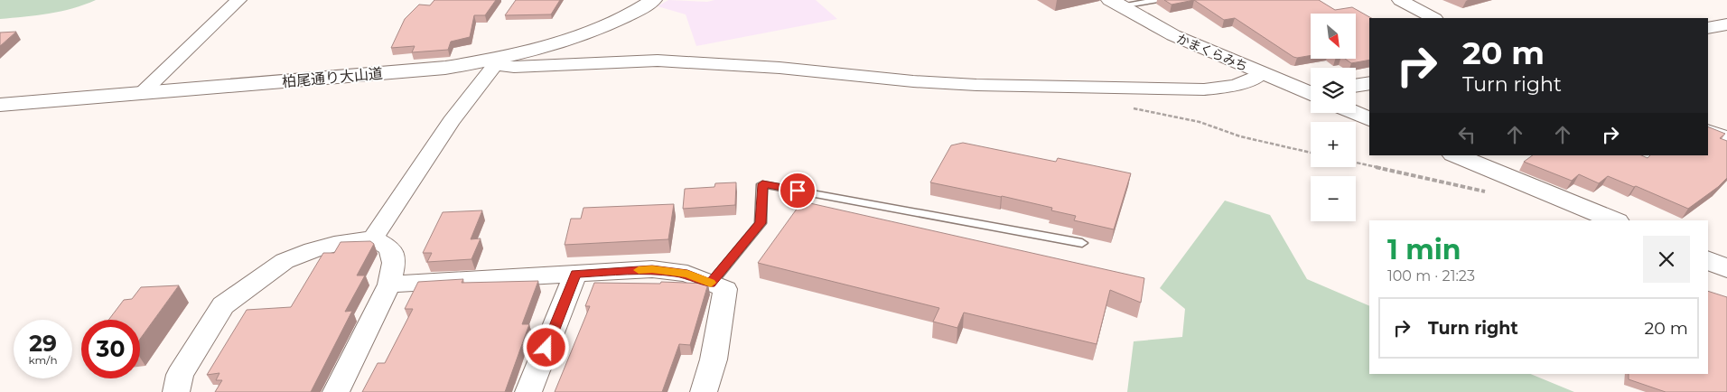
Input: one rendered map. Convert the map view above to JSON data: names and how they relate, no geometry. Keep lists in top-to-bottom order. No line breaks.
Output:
{"streets":{"street":["かまくらみち","柏尾通り大山道"]},"north":"bottom right","page":{"map_buttons":["+","−"],"turn":["20 m","Turn right"],"heading":["1 min","100 m · 21:23"],"list":[{"name":"Turn right","value":"20 m"}],"speed":"29 km/h","limit":"30"}}
